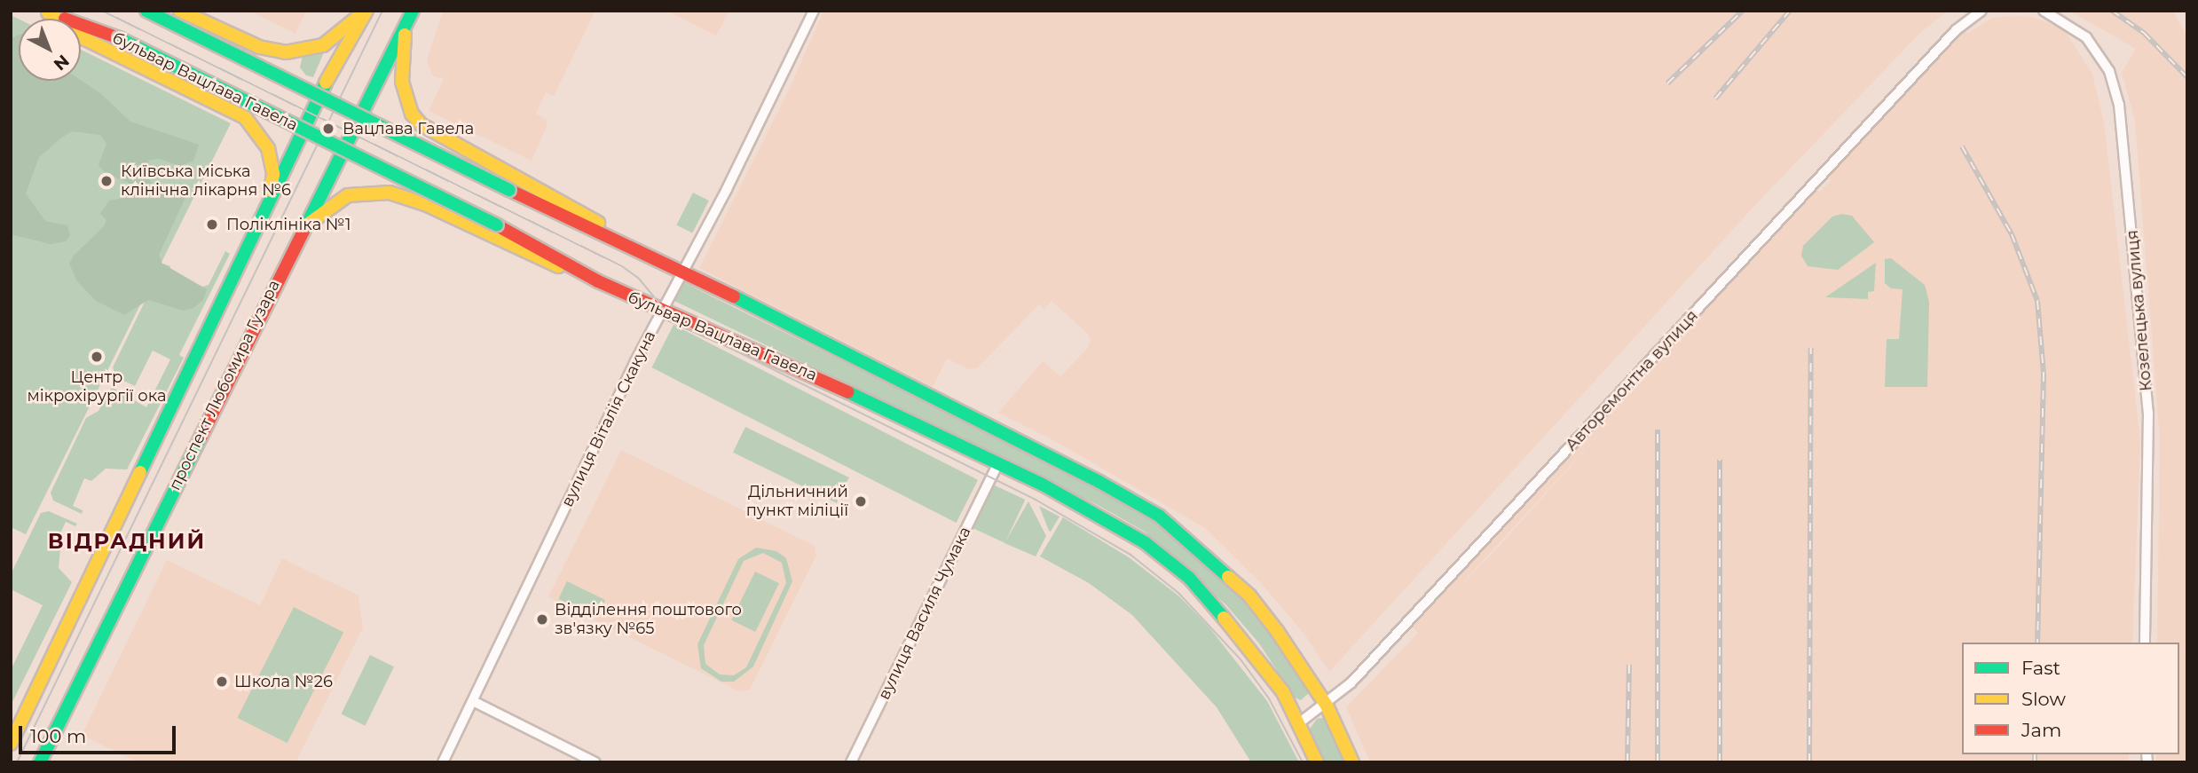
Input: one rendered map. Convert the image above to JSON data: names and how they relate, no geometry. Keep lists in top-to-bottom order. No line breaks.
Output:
{"streets":{"main road":["бульвар Вацлава Гавела","проспект Любомира Гузара"],"street":["Козелецька вулиця","Авторемонтна вулиця","вулиця Віталія Скакуна","вулиця Василя Чумака"]},"crossings":[["бульвар Вацлава Гавела","Авторемонтна вулиця"],["бульвар Вацлава Гавела","вулиця Віталія Скакуна"],["бульвар Вацлава Гавела","вулиця Василя Чумака"]],"districts":["ВІДРАДНИЙ"],"places":["Вацлава Гавела","Київська міська клінічна лікарня №6","Поліклініка №1","Центр мікрохірургії ока","Дільничний пункт міліції","Відділення поштового зв'язку №65","Школа №26"],"legend":["Fast","Slow","Jam"],"scale_bar":"100 m","north":"bottom right"}
